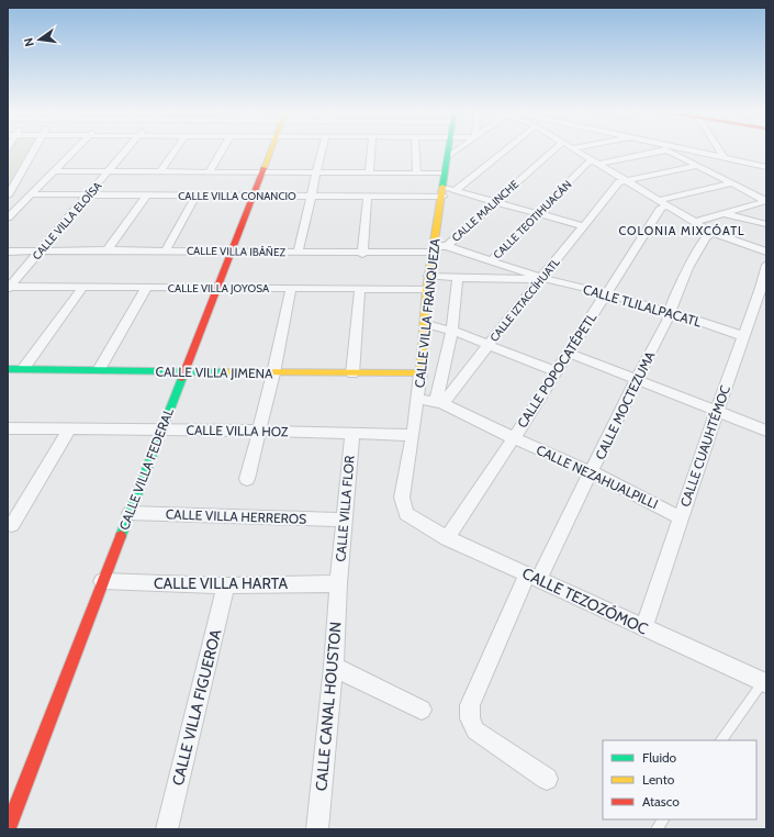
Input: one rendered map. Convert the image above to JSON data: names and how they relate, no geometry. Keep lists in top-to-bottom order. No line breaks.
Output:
{"streets":{"street":["CALLE VILLA CONANCIO","CALLE MALINCHE","CALLE TEOTIHUACÁN","CALLE VILLA ELOÍSA","CALLE VILLA IBÁÑEZ","CALLE VILLA JOYOSA","CALLE IZTACCÍHUATL","CALLE TLILALPACATL","CALLE VILLA FRANQUEZA","CALLE POPOCATÉPETL","CALLE VILLA JIMENA","CALLE MOCTEZUMA","CALLE VILLA HOZ","CALLE CUAUHTÉMOC","CALLE VILLA FEDERAL","CALLE NEZAHUALPILLI","CALLE VILLA FLOR","CALLE VILLA HERREROS","CALLE VILLA HARTA","CALLE TEZOZÓMOC","CALLE CANAL HOUSTON","CALLE VILLA FIGUEROA"]},"crossings":[["CALLE VILLA CONANCIO","CALLE MALINCHE"],["CALLE VILLA CONANCIO","CALLE TEOTIHUACÁN"],["CALLE VILLA CONANCIO","CALLE VILLA ELOÍSA"],["CALLE VILLA CONANCIO","CALLE IZTACCÍHUATL"],["CALLE VILLA CONANCIO","CALLE VILLA FRANQUEZA"],["CALLE VILLA CONANCIO","CALLE VILLA FEDERAL"],["CALLE MALINCHE","CALLE TLILALPACATL"],["CALLE TEOTIHUACÁN","CALLE TLILALPACATL"],["CALLE VILLA ELOÍSA","CALLE VILLA IBÁÑEZ"],["CALLE VILLA ELOÍSA","CALLE VILLA JOYOSA"],["CALLE VILLA IBÁÑEZ","CALLE TLILALPACATL"],["CALLE VILLA IBÁÑEZ","CALLE VILLA FRANQUEZA"],["CALLE VILLA IBÁÑEZ","CALLE VILLA FEDERAL"],["CALLE VILLA JOYOSA","CALLE VILLA FRANQUEZA"],["CALLE VILLA JOYOSA","CALLE VILLA FEDERAL"],["CALLE IZTACCÍHUATL","CALLE TLILALPACATL"],["CALLE IZTACCÍHUATL","CALLE NEZAHUALPILLI"],["CALLE TLILALPACATL","CALLE VILLA FRANQUEZA"],["CALLE TLILALPACATL","CALLE POPOCATÉPETL"],["CALLE TLILALPACATL","CALLE MOCTEZUMA"],["CALLE TLILALPACATL","CALLE CUAUHTÉMOC"],["CALLE VILLA FRANQUEZA","CALLE VILLA JIMENA"],["CALLE VILLA FRANQUEZA","CALLE VILLA HOZ"],["CALLE VILLA FRANQUEZA","CALLE TEZOZÓMOC"],["CALLE POPOCATÉPETL","CALLE NEZAHUALPILLI"],["CALLE POPOCATÉPETL","CALLE TEZOZÓMOC"],["CALLE VILLA JIMENA","CALLE VILLA FEDERAL"],["CALLE MOCTEZUMA","CALLE NEZAHUALPILLI"],["CALLE MOCTEZUMA","CALLE TEZOZÓMOC"],["CALLE VILLA HOZ","CALLE VILLA FEDERAL"],["CALLE VILLA HOZ","CALLE VILLA FLOR"],["CALLE CUAUHTÉMOC","CALLE NEZAHUALPILLI"],["CALLE CUAUHTÉMOC","CALLE TEZOZÓMOC"],["CALLE VILLA FEDERAL","CALLE VILLA HERREROS"],["CALLE VILLA FEDERAL","CALLE VILLA HARTA"],["CALLE VILLA FLOR","CALLE VILLA HERREROS"],["CALLE VILLA FLOR","CALLE VILLA HARTA"],["CALLE VILLA FLOR","CALLE CANAL HOUSTON"],["CALLE VILLA HARTA","CALLE CANAL HOUSTON"],["CALLE VILLA HARTA","CALLE VILLA FIGUEROA"]],"districts":["COLONIA MIXCÓATL"],"legend":["Fluido","Lento","Atasco"],"north":"left"}
